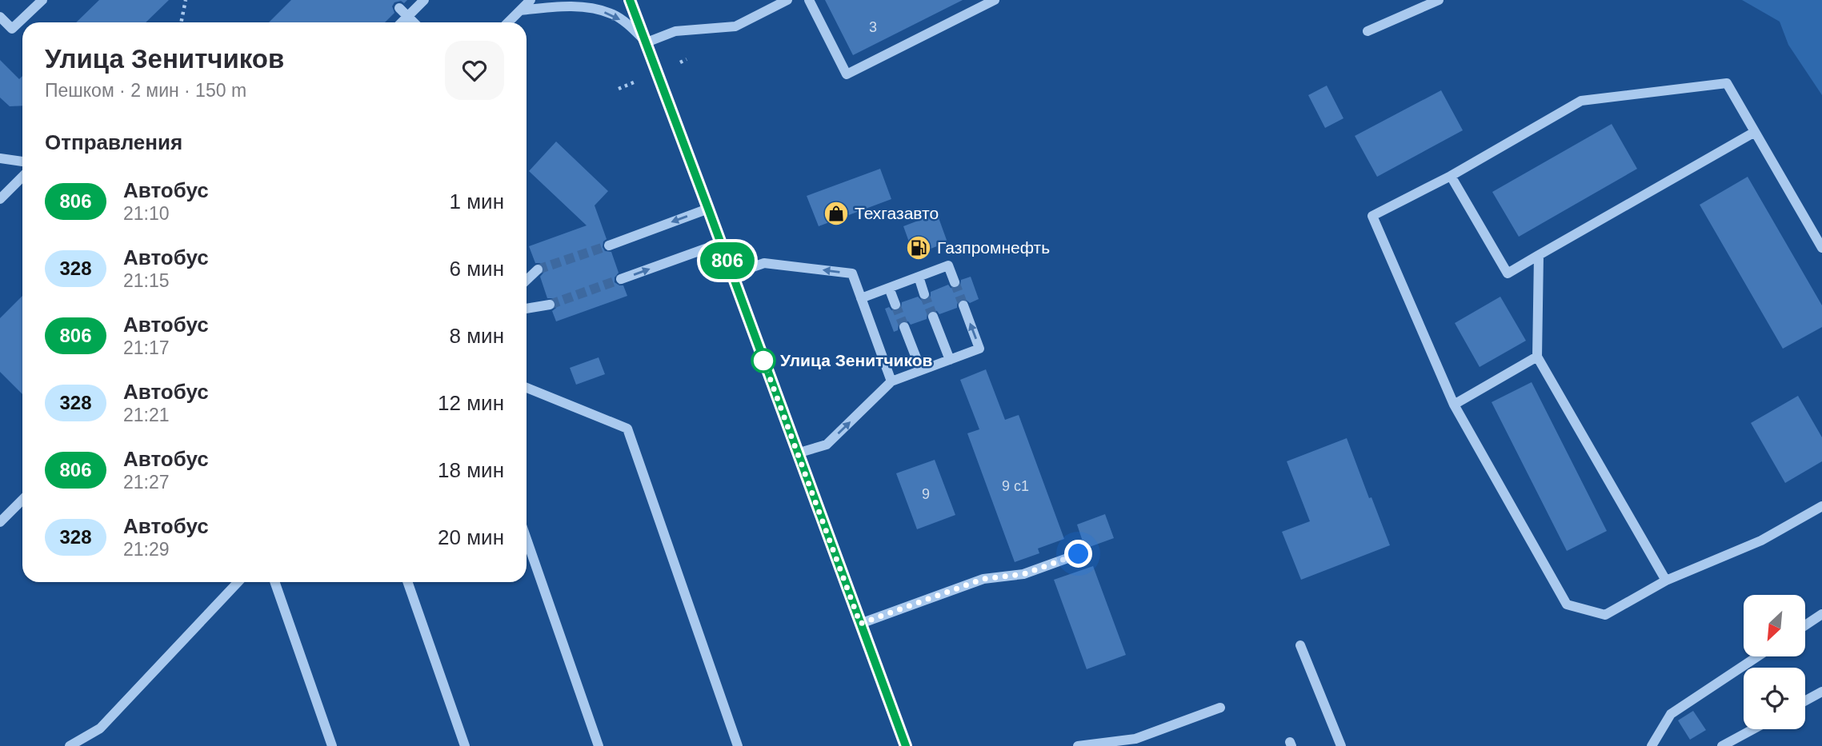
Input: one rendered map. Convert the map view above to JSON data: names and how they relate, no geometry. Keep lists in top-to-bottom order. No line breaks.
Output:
{"places":{"shop":["Техгазавто"],"fuel station":["Газпромнефть"],"other":["Улица Зенитчиков"]},"lines":["bus line 806"],"house_numbers":["3","9 с1","9"],"north":"bottom left","page":{"on_map":"806","heading":[["Улица Зенитчиков","Пешком · 2 мин · 150 m"],"Отправления"],"list":[{"mark":"806","name":"Автобус","note":"21:10","value":"1 мин"},{"mark":"328","name":"Автобус","note":"21:15","value":"6 мин"},{"mark":"806","name":"Автобус","note":"21:17","value":"8 мин"},{"mark":"328","name":"Автобус","note":"21:21","value":"12 мин"},{"mark":"806","name":"Автобус","note":"21:27","value":"18 мин"},{"mark":"328","name":"Автобус","note":"21:29","value":"20 мин"}]}}
